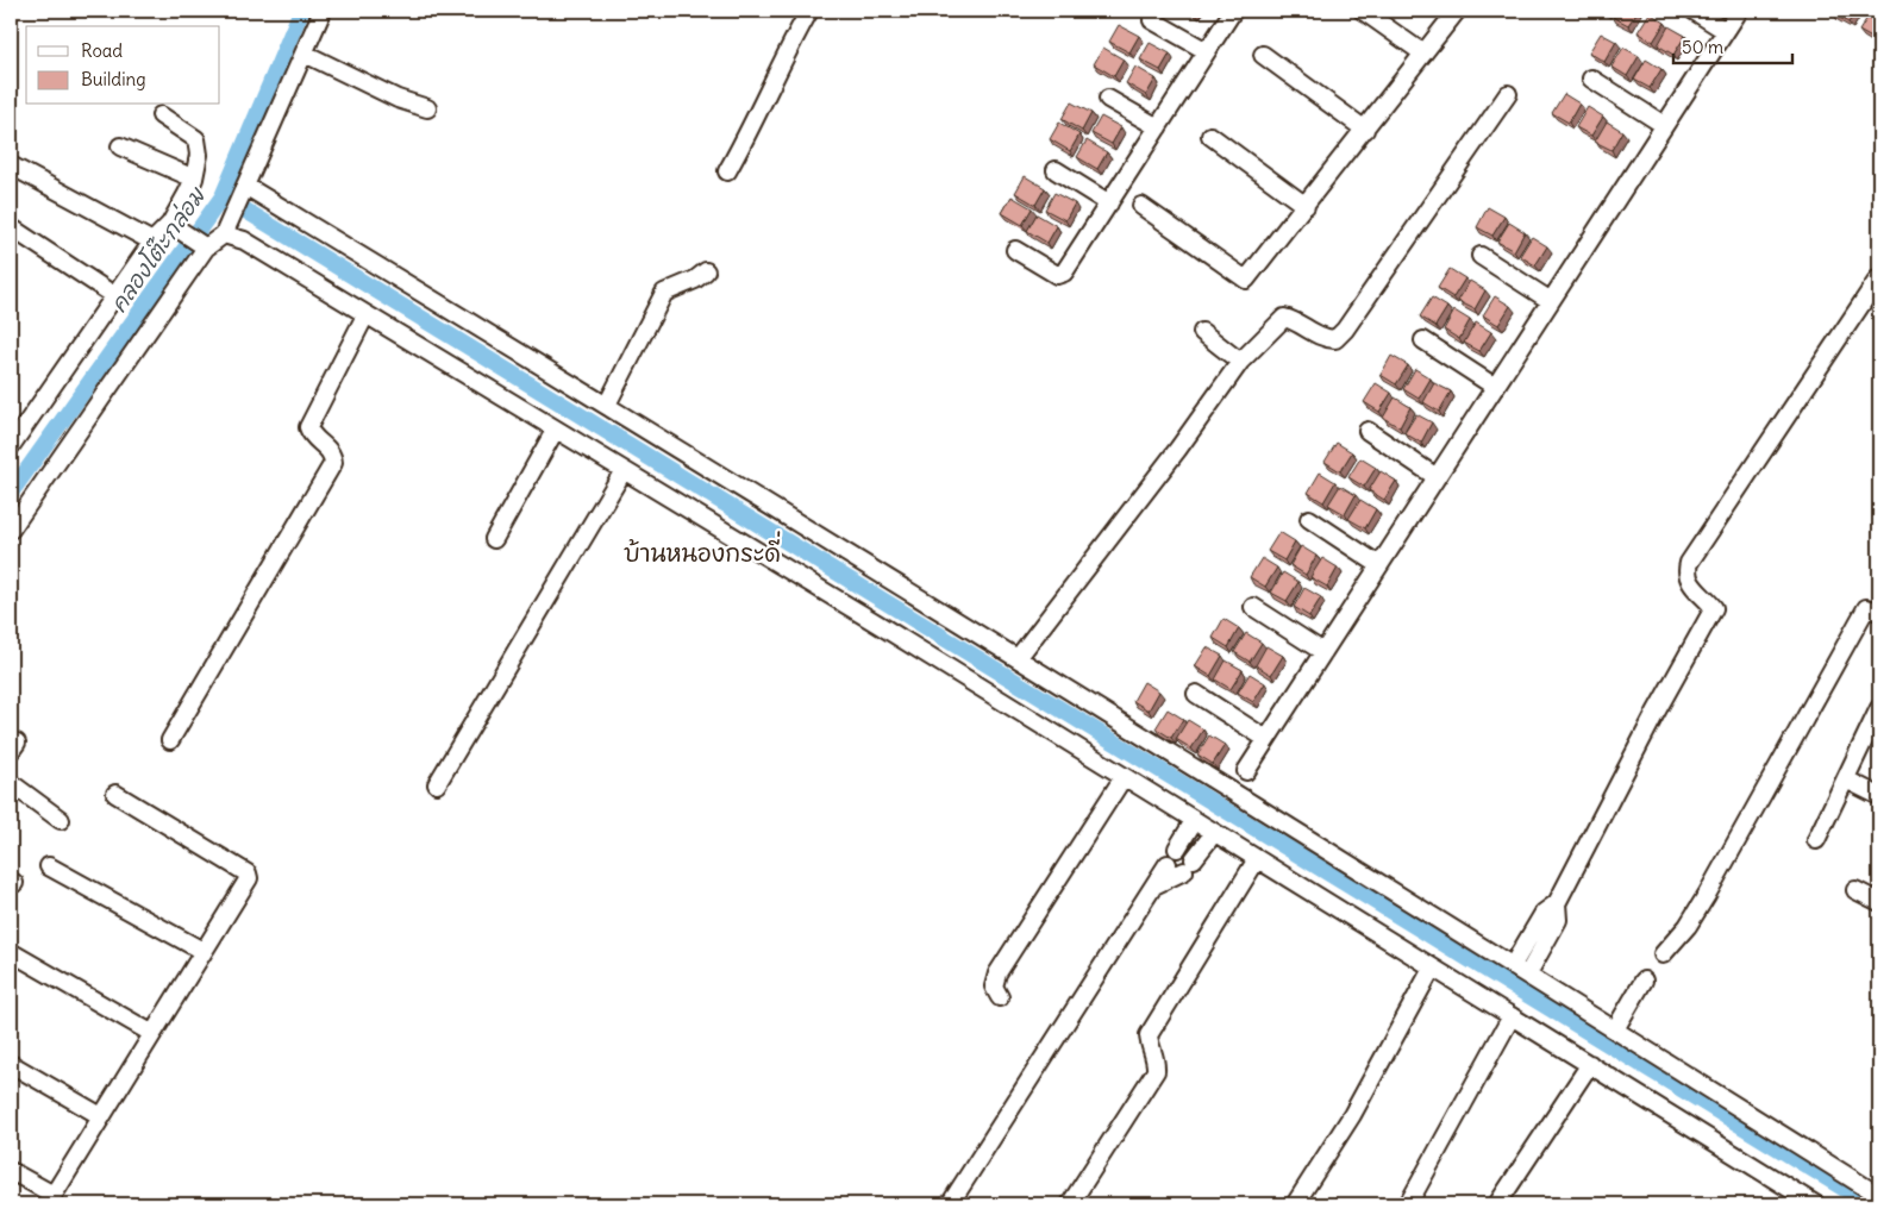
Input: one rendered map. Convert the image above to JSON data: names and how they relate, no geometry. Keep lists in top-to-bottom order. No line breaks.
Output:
{"districts":["บ้านหนองกระดี่"],"water":["คลองโต๊ะกล่อม"],"legend":["Road","Building"],"scale_bar":"50 m"}
